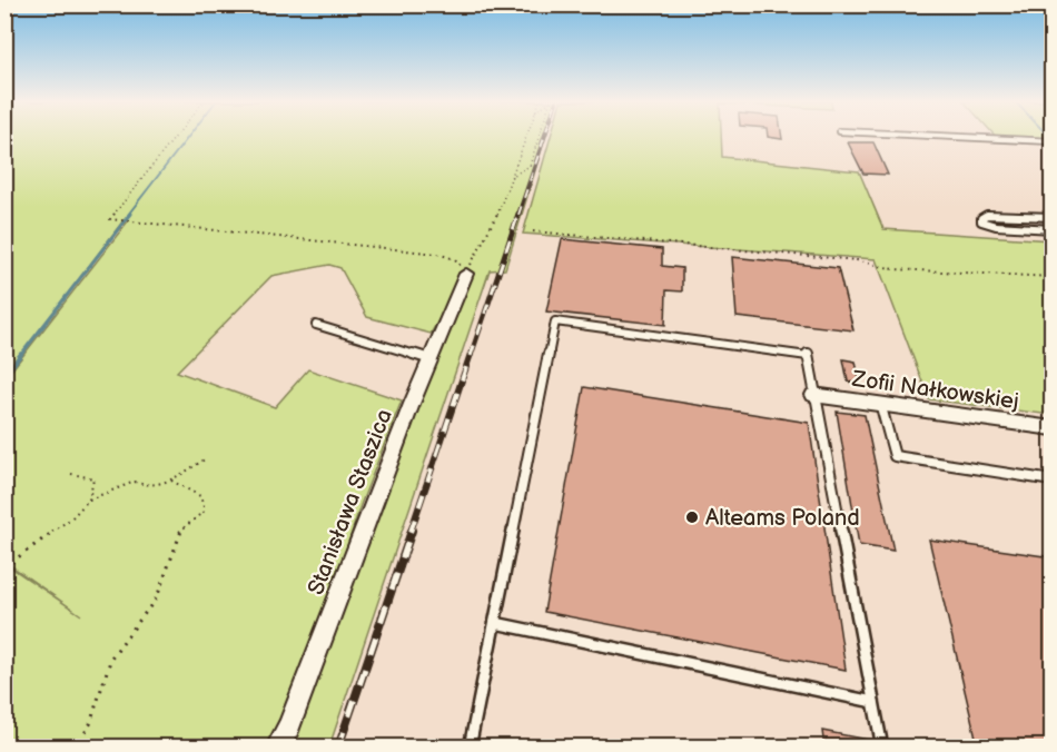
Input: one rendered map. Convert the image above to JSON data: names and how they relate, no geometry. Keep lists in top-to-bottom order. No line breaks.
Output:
{"streets":{"street":["Zofii Nałkowskiej","Stanisława Staszica"]},"places":["Alteams Poland"]}
